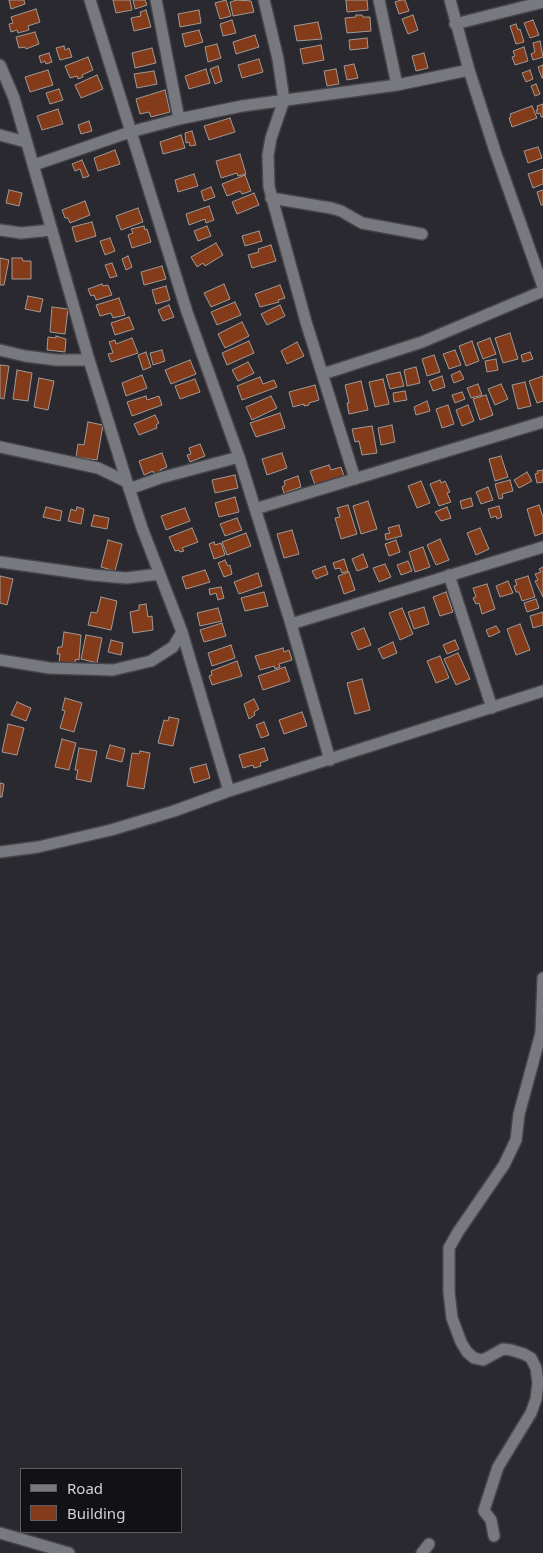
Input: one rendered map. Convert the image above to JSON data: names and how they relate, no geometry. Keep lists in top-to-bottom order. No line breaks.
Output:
{"legend":["Road","Building"]}
